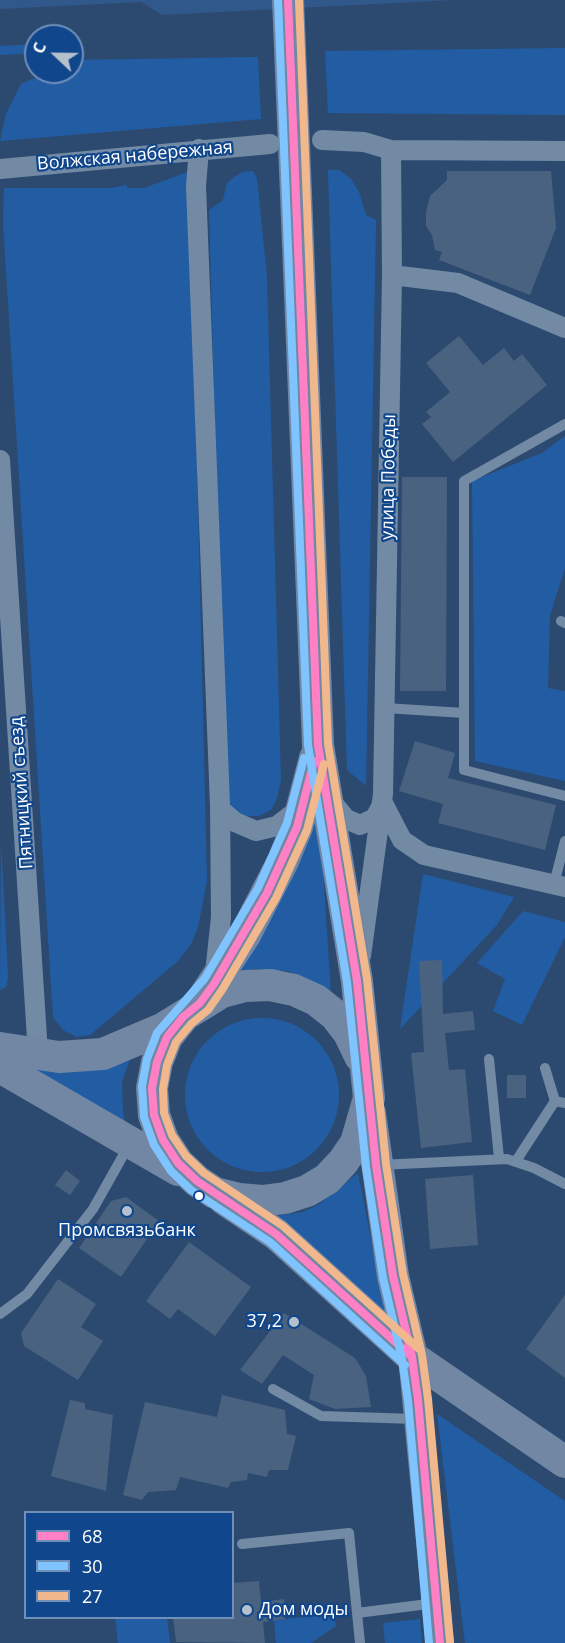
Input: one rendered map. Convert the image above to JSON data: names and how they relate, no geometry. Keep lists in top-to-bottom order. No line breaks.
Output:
{"streets":{"street":["Волжская набережная","улица Победы","Пятницкий съезд"]},"places":["Промсвязьбанк","37,2","Дом моды"],"lines":["transit line 68","transit line 30","transit line 27"],"legend":["68","30","27"],"north":"left"}
